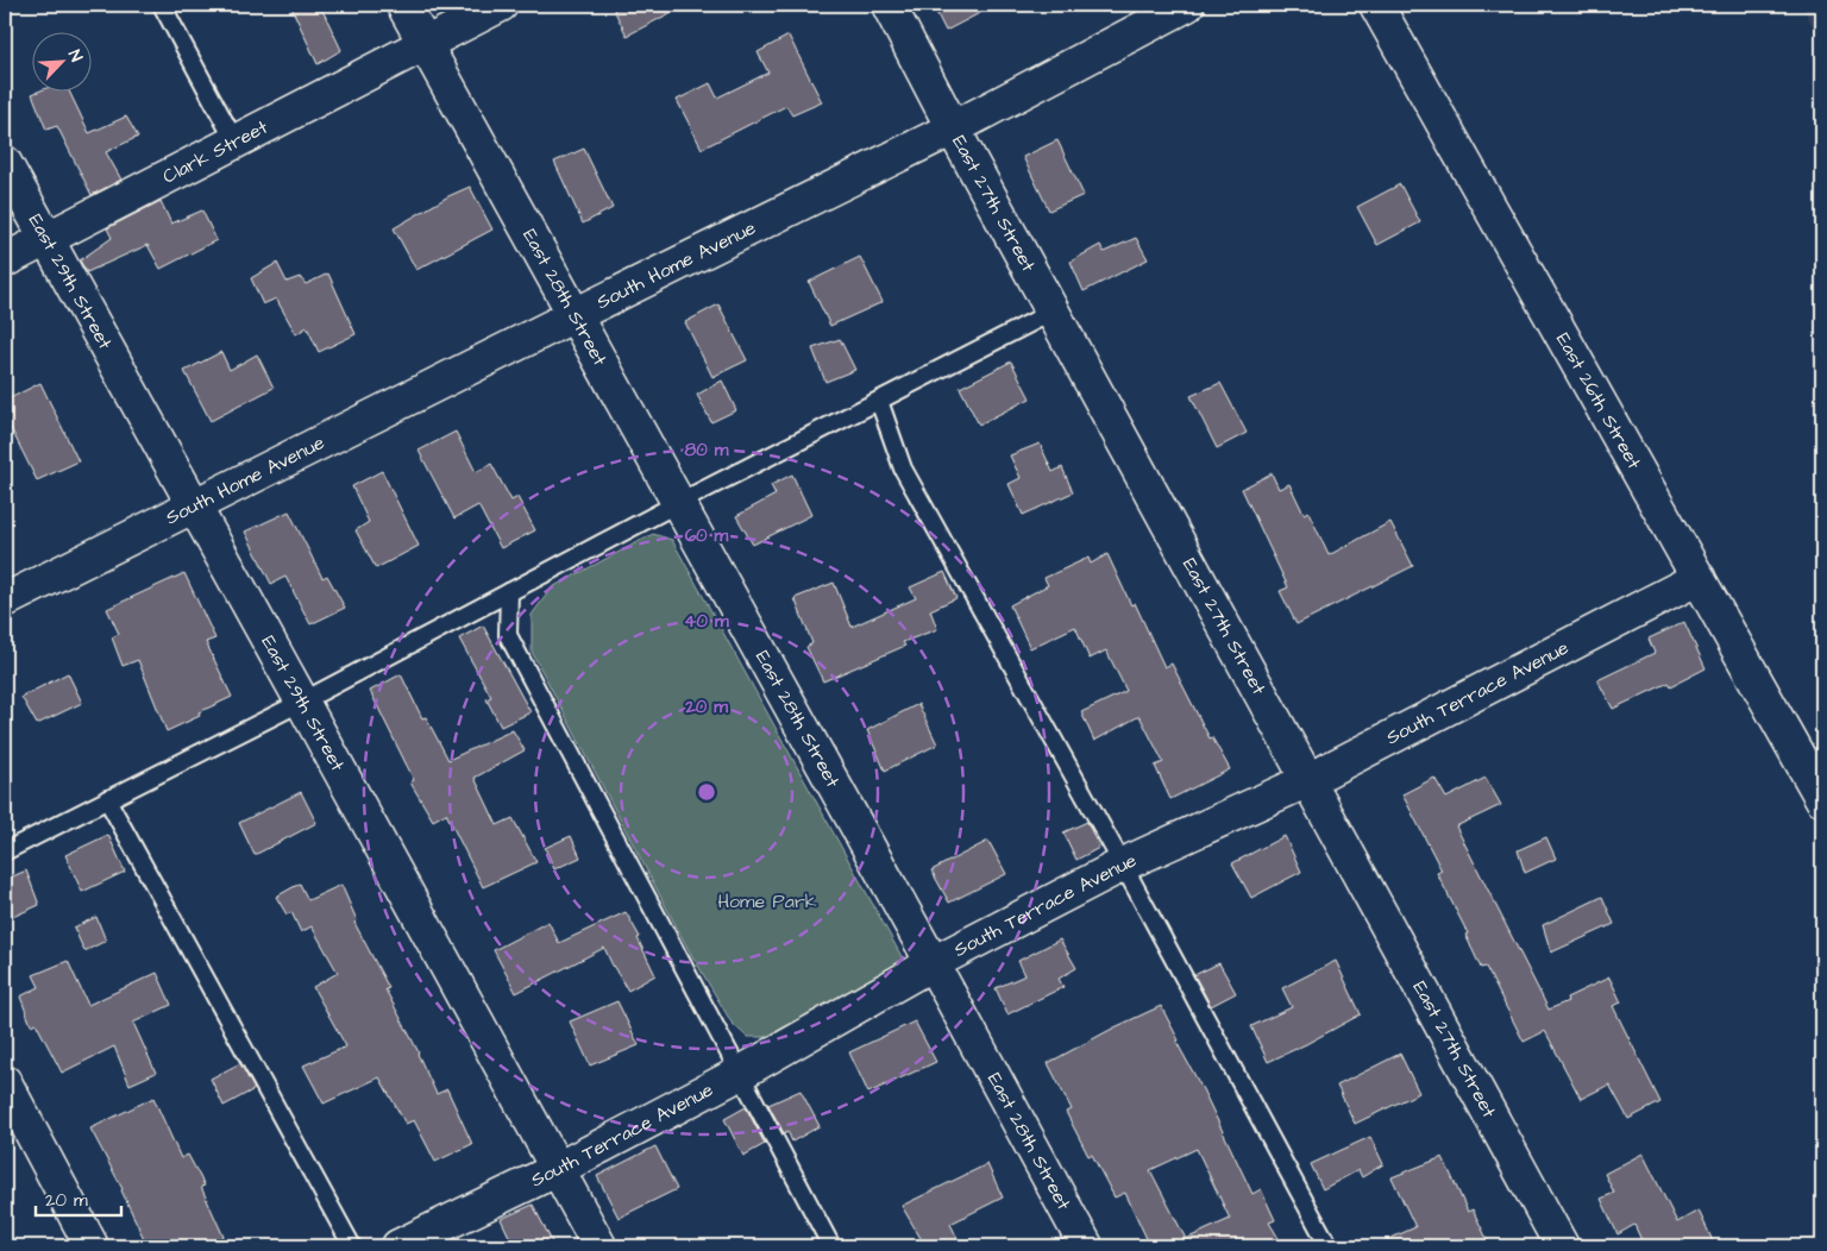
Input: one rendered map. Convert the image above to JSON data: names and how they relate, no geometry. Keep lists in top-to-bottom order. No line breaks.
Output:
{"streets":{"street":["Clark Street","East 27th Street","South Home Avenue","East 29th Street","East 28th Street","East 26th Street","South Terrace Avenue"]},"crossings":[["Clark Street","East 29th Street"],["Clark Street","East 28th Street"],["East 27th Street","South Home Avenue"],["East 27th Street","South Terrace Avenue"],["South Home Avenue","East 29th Street"],["South Home Avenue","East 28th Street"],["East 29th Street","South Terrace Avenue"],["East 28th Street","South Terrace Avenue"],["East 26th Street","South Terrace Avenue"]],"parks":["Home Park"],"scale_bar":"20 m","north":"top right","rings":["80 m","60 m","40 m","20 m"]}
